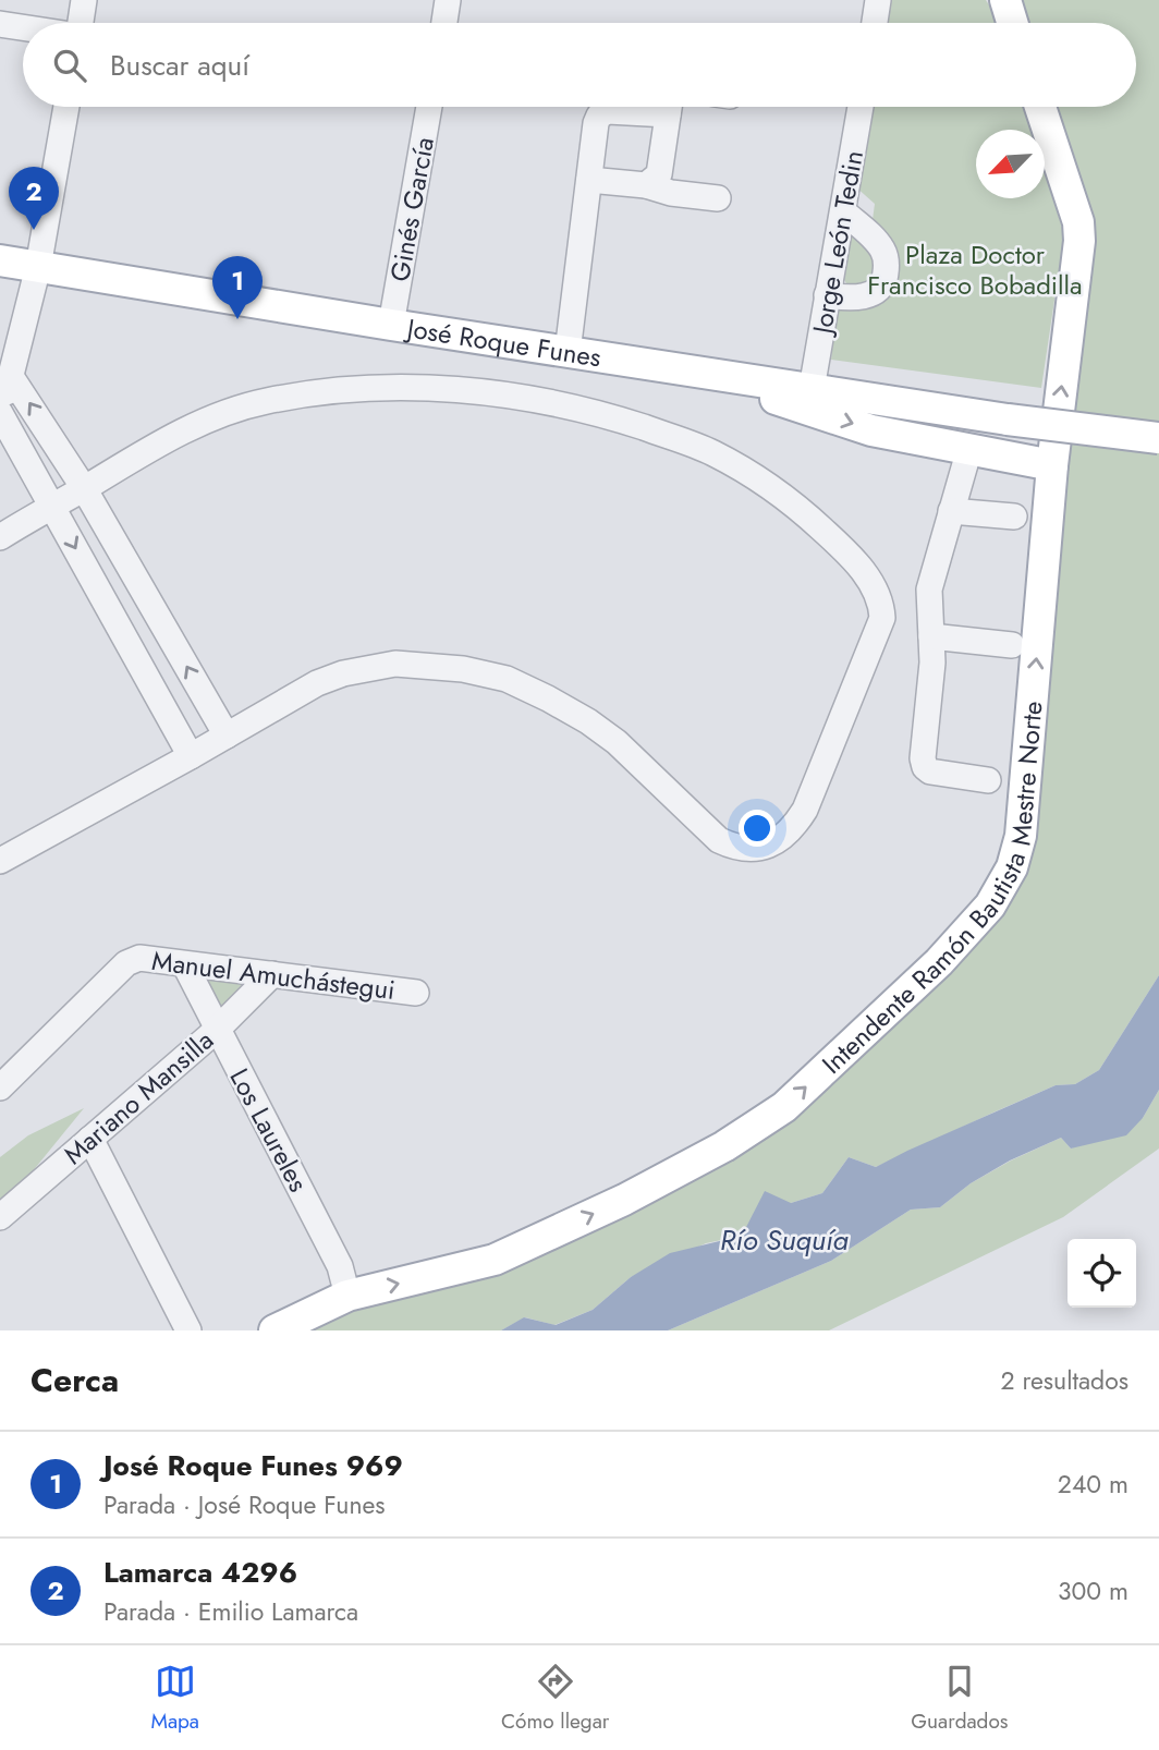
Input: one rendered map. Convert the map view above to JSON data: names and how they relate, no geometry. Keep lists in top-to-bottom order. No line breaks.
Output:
{"streets":{"main road":["José Roque Funes","Intendente Ramón Bautista Mestre Norte"],"street":["Ginés García","Jorge León Tedin","Manuel Amuchástegui","Mariano Mansilla","Los Laureles"]},"crossings":[["Ginés García","José Roque Funes"],["Jorge León Tedin","José Roque Funes"],["Intendente Ramón Bautista Mestre Norte","Los Laureles"],["Manuel Amuchástegui","Mariano Mansilla"],["Manuel Amuchástegui","Los Laureles"],["Mariano Mansilla","Los Laureles"]],"one_way":["Intendente Ramón Bautista Mestre Norte"],"water":["Río Suquía"],"parks":["Plaza Doctor Francisco Bobadilla"],"north":"bottom left","page":{"search":"Buscar aquí","pins":["2","1"],"heading":["Cerca","2 resultados"],"list":[{"mark":"1","name":"José Roque Funes 969","note":"Parada · José Roque Funes","value":"240 m"},{"mark":"2","name":"Lamarca 4296","note":"Parada · Emilio Lamarca","value":"300 m"}],"nav":["Mapa","Cómo llegar","Guardados"]}}
